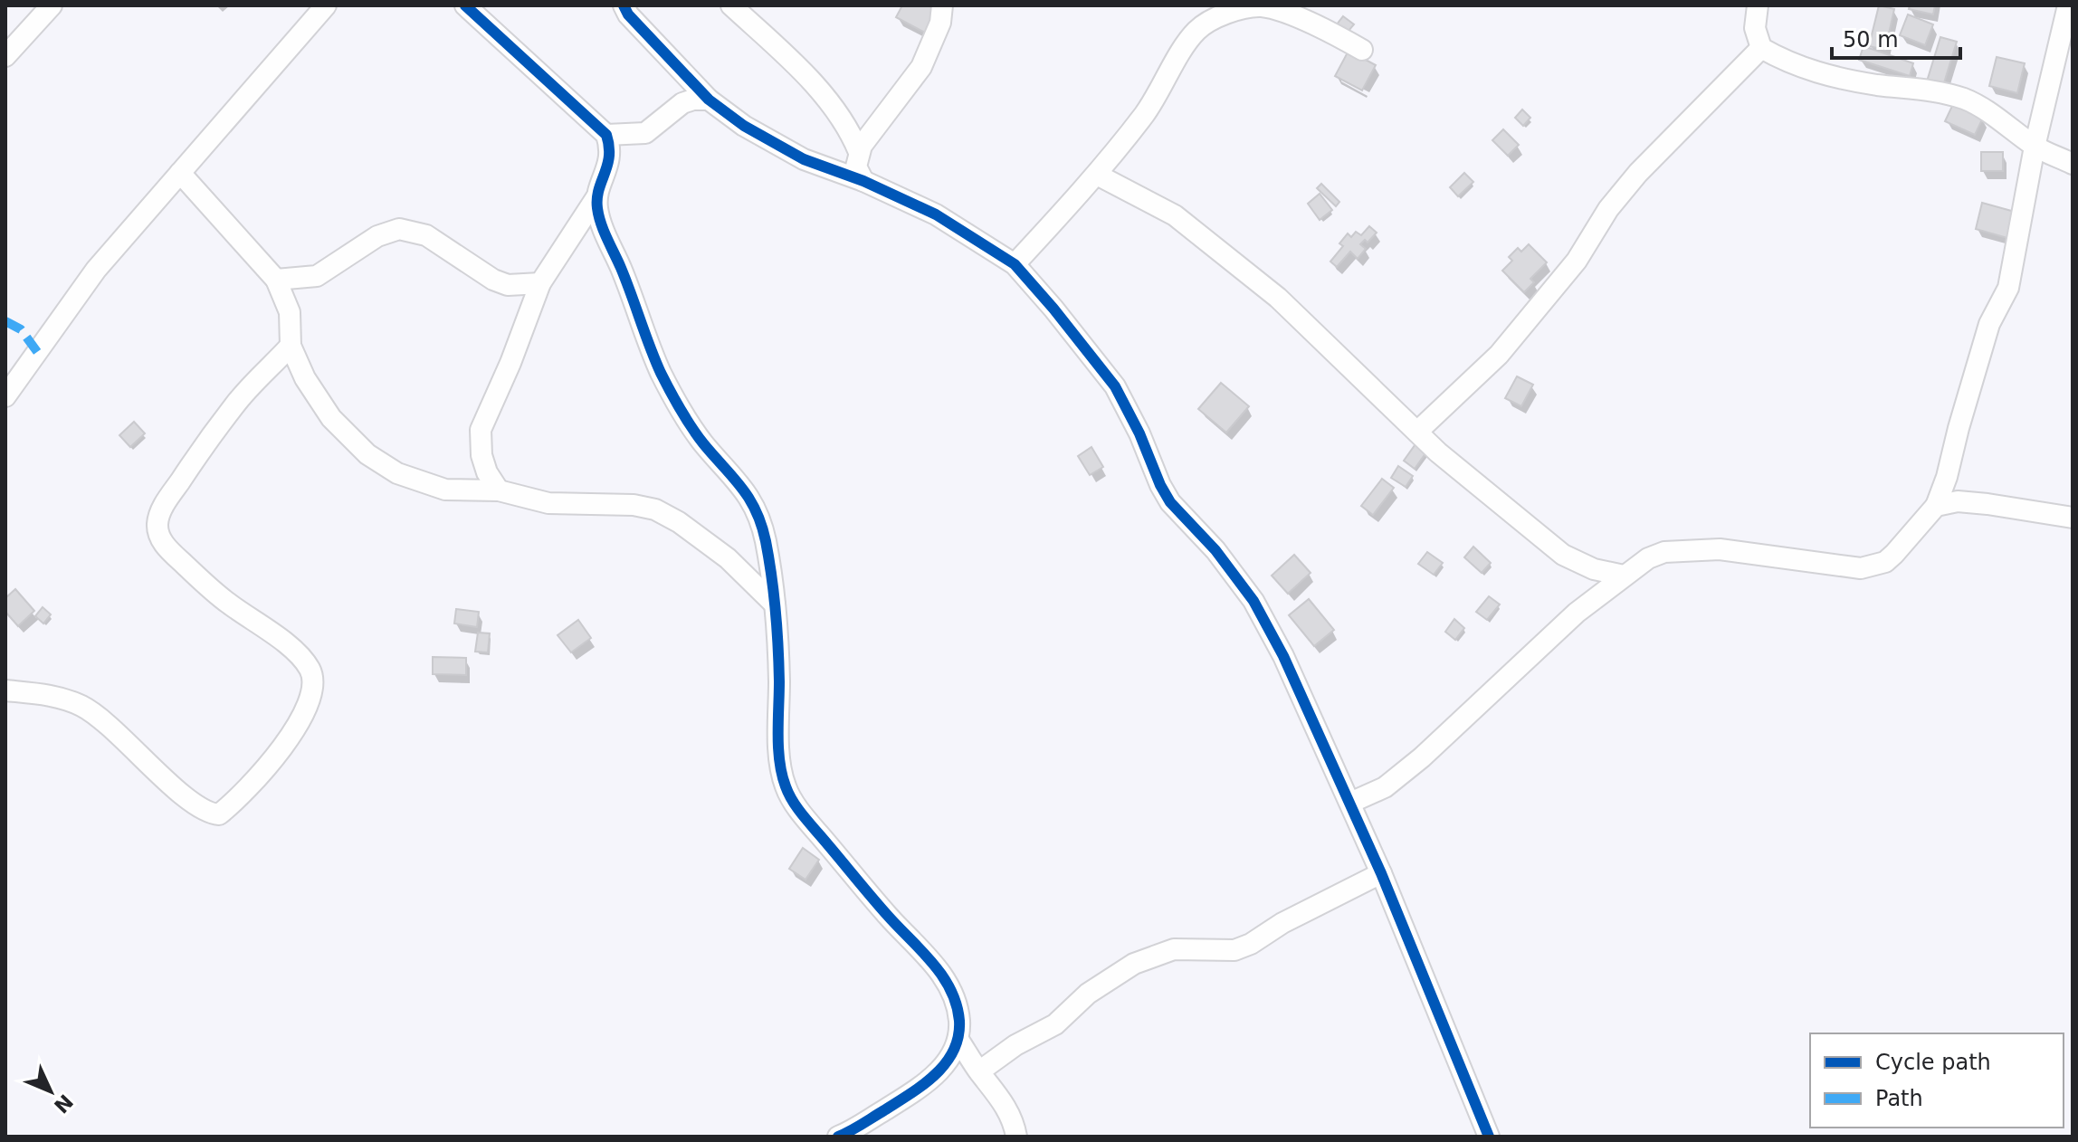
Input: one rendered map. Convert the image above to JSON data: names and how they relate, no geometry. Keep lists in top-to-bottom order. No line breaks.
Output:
{"legend":["Cycle path","Path"],"scale_bar":"50 m","north":"bottom right"}
